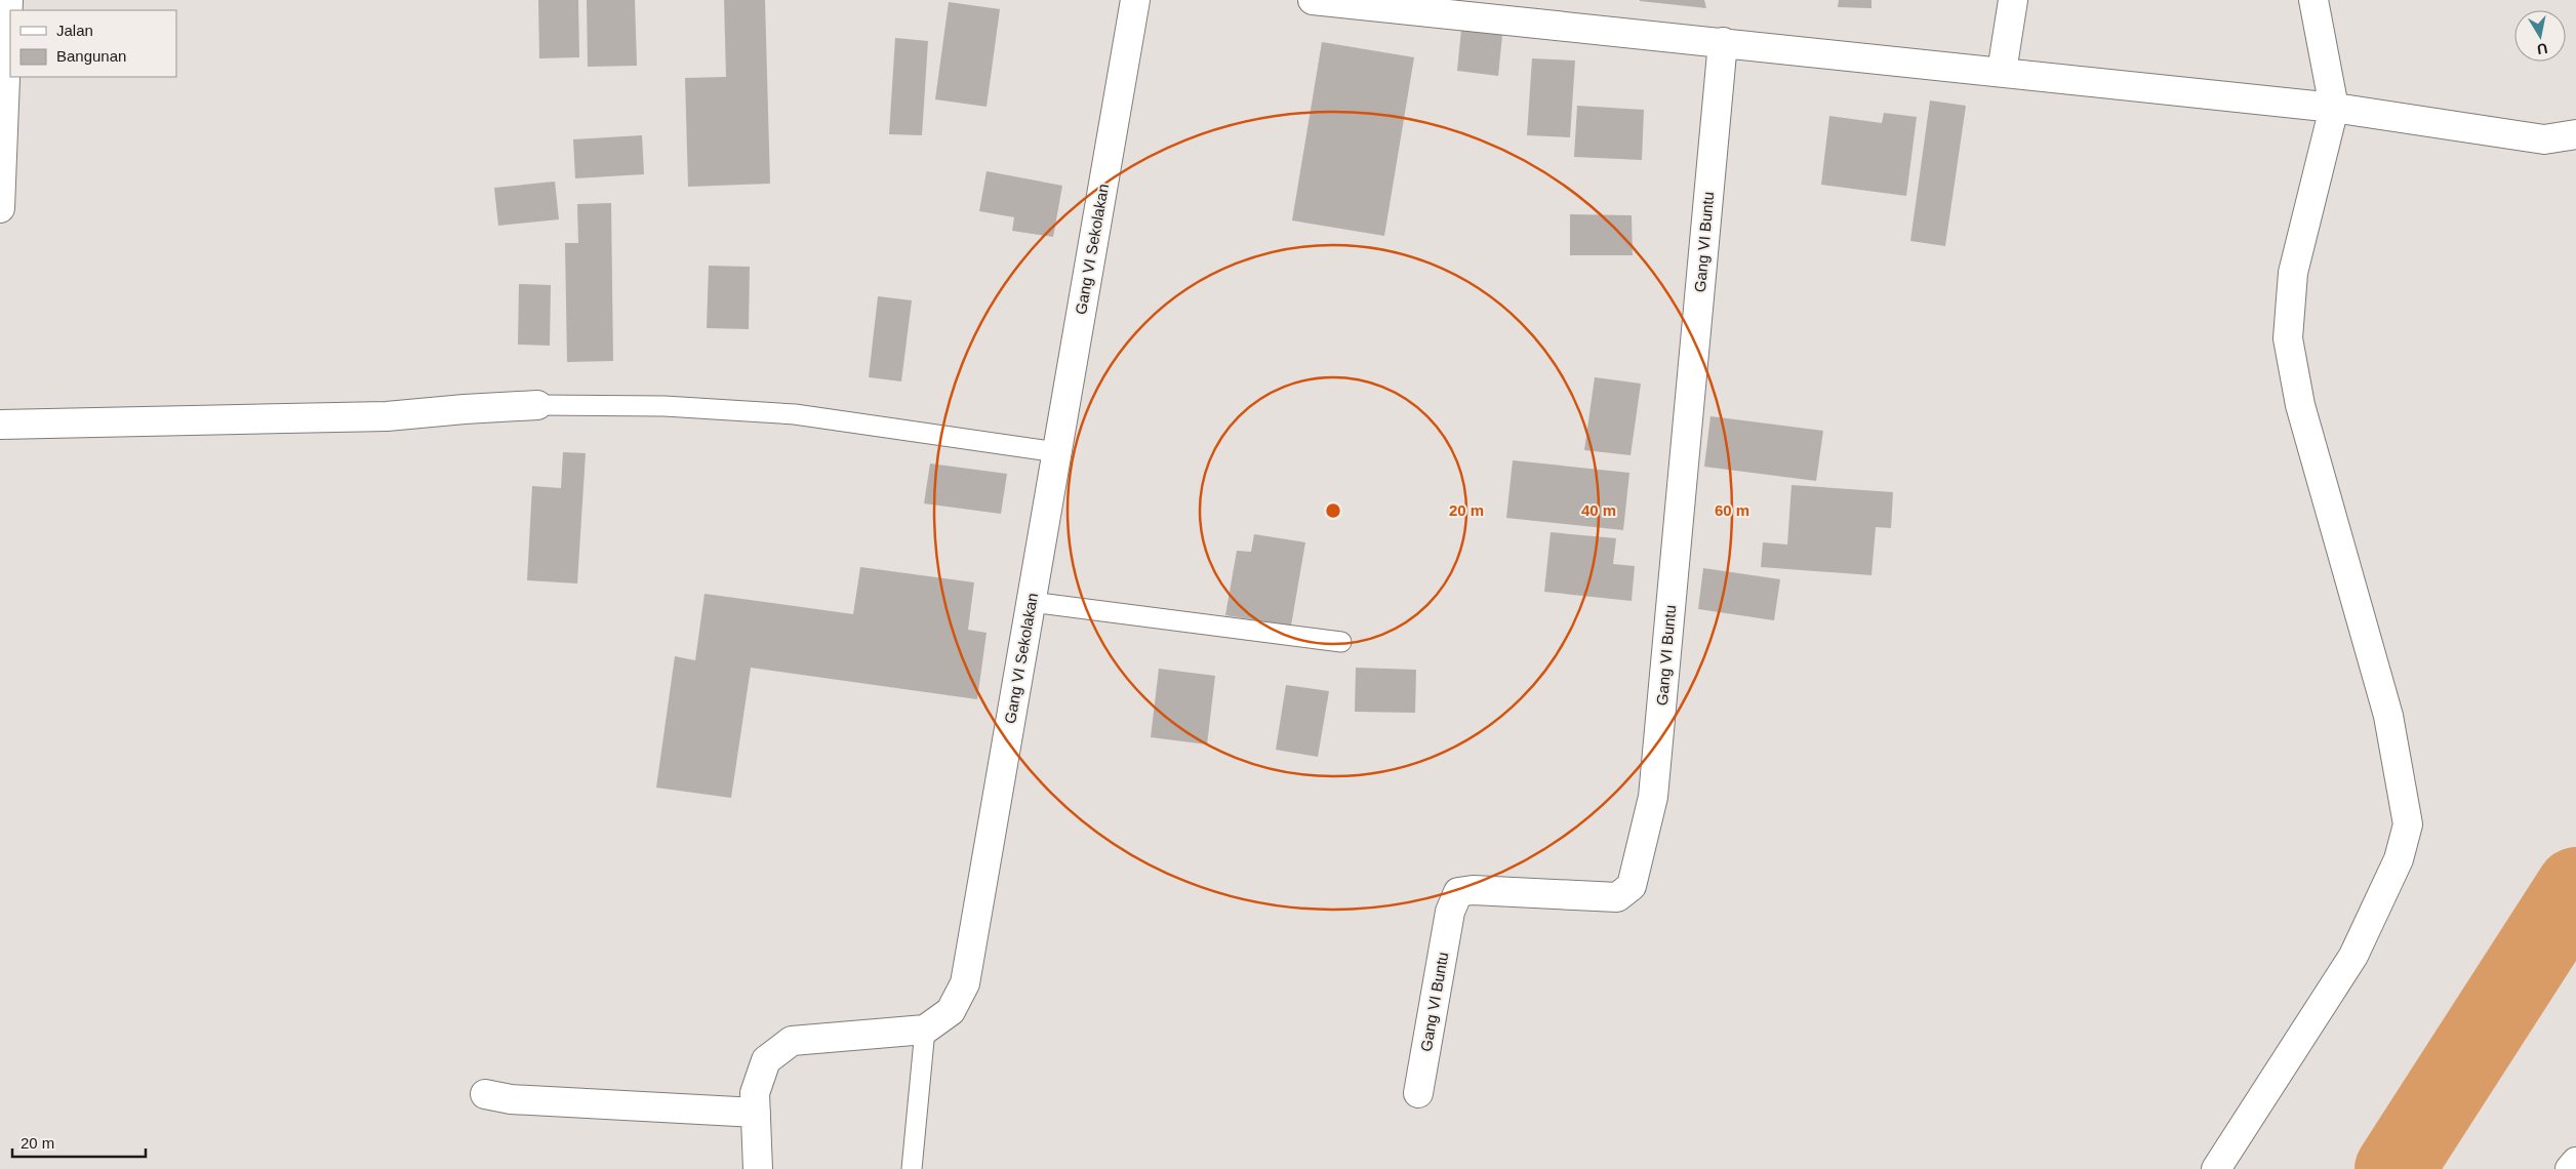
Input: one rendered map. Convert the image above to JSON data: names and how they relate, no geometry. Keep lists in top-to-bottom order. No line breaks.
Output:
{"streets":{"street":["Gang VI Buntu","Gang VI Sekolakan"]},"legend":["Jalan","Bangunan"],"scale_bar":"20 m","north":"bottom","rings":["20 m","40 m","60 m"]}
